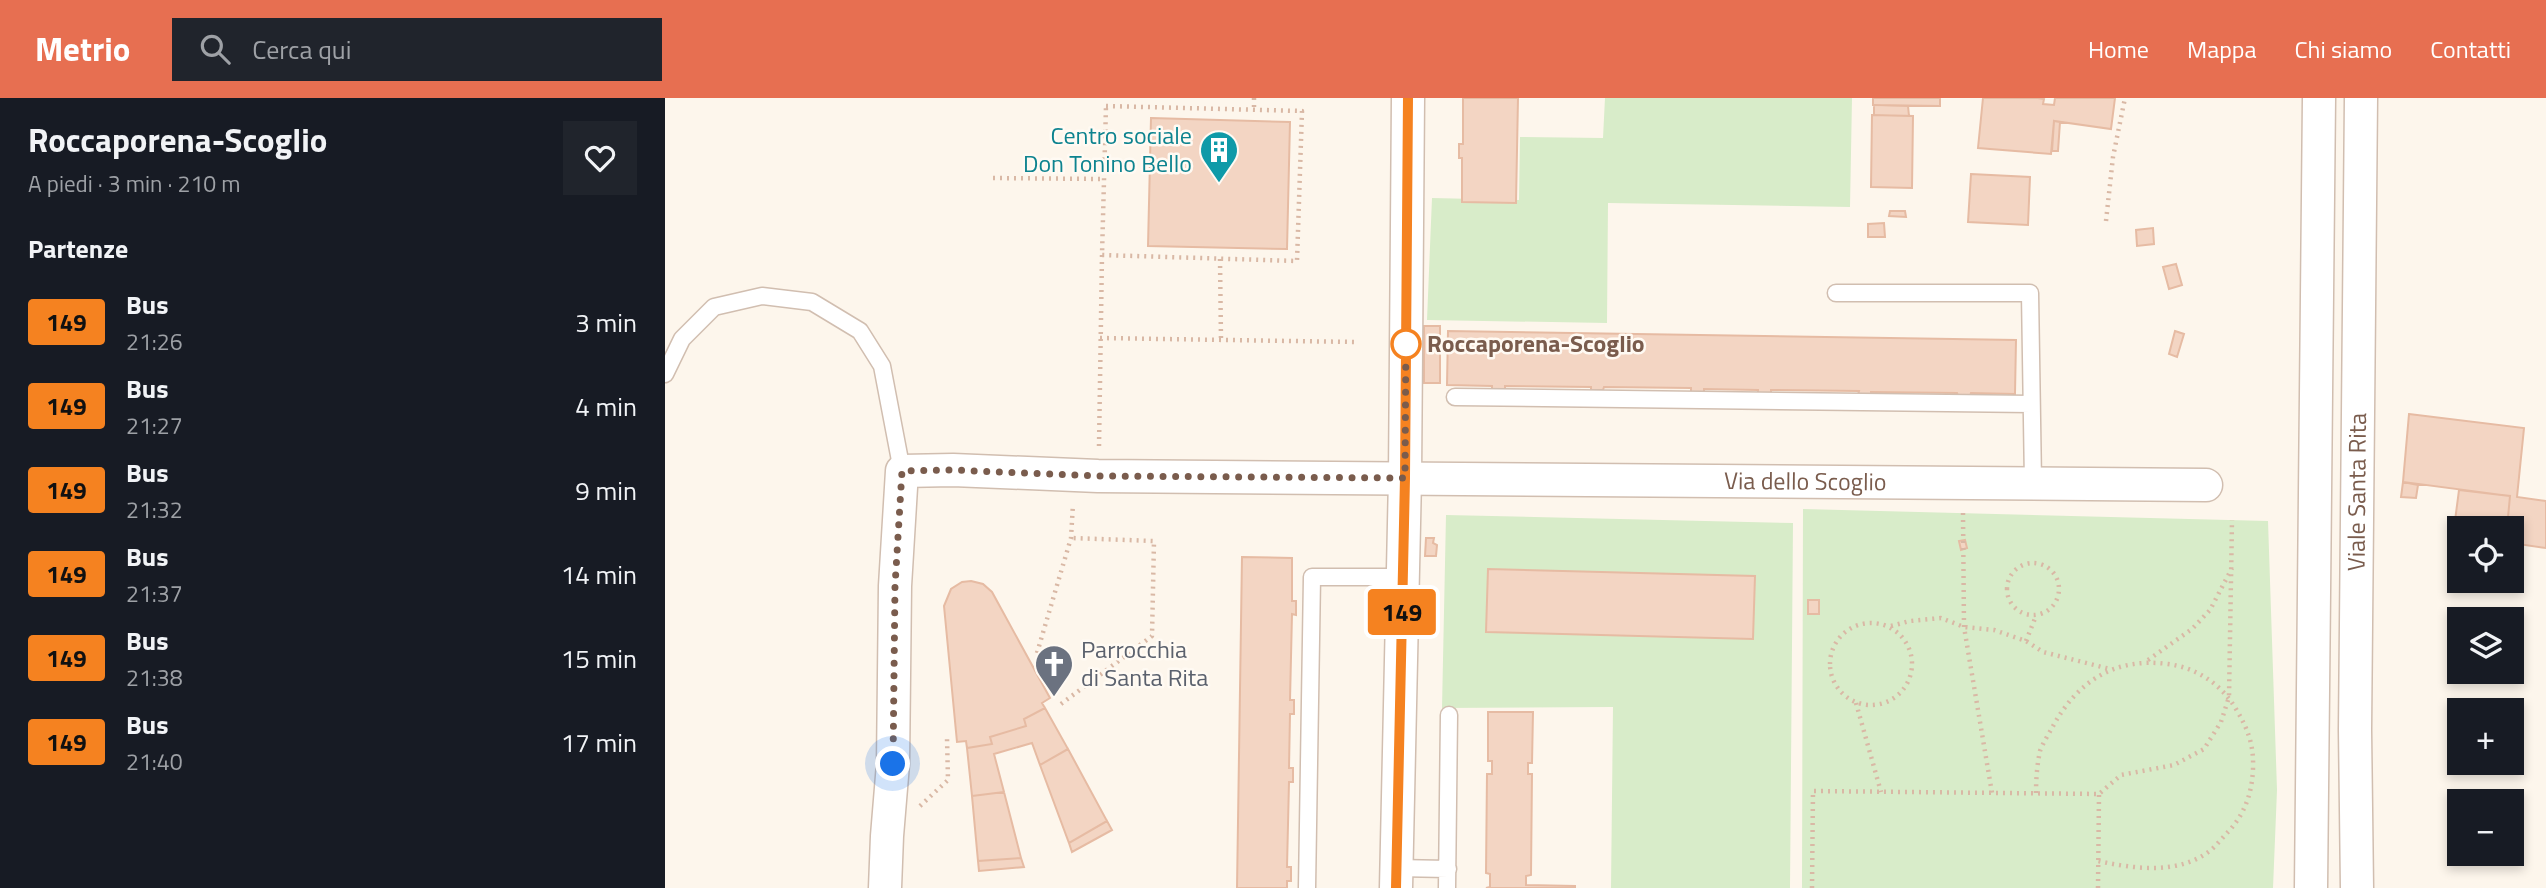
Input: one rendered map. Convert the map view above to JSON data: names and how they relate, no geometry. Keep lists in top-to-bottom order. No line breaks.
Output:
{"streets":{"street":["Via dello Scoglio","Viale Santa Rita"]},"places":{"building":["Centro sociale Don Tonino Bello"],"other":["Roccaporena-Scoglio"],"church":["Parrocchia di Santa Rita"]},"lines":["bus line 149"],"page":{"header":"Metrio","search":"Cerca qui","nav":["Home","Mappa","Chi siamo","Contatti"],"heading":[["Roccaporena-Scoglio","A piedi · 3 min · 210 m"],"Partenze"],"on_map":"149","list":[{"mark":"149","name":"Bus","note":"21:26","value":"3 min"},{"mark":"149","name":"Bus","note":"21:27","value":"4 min"},{"mark":"149","name":"Bus","note":"21:32","value":"9 min"},{"mark":"149","name":"Bus","note":"21:37","value":"14 min"},{"mark":"149","name":"Bus","note":"21:38","value":"15 min"},{"mark":"149","name":"Bus","note":"21:40","value":"17 min"}],"map_buttons":["+","−"]}}
